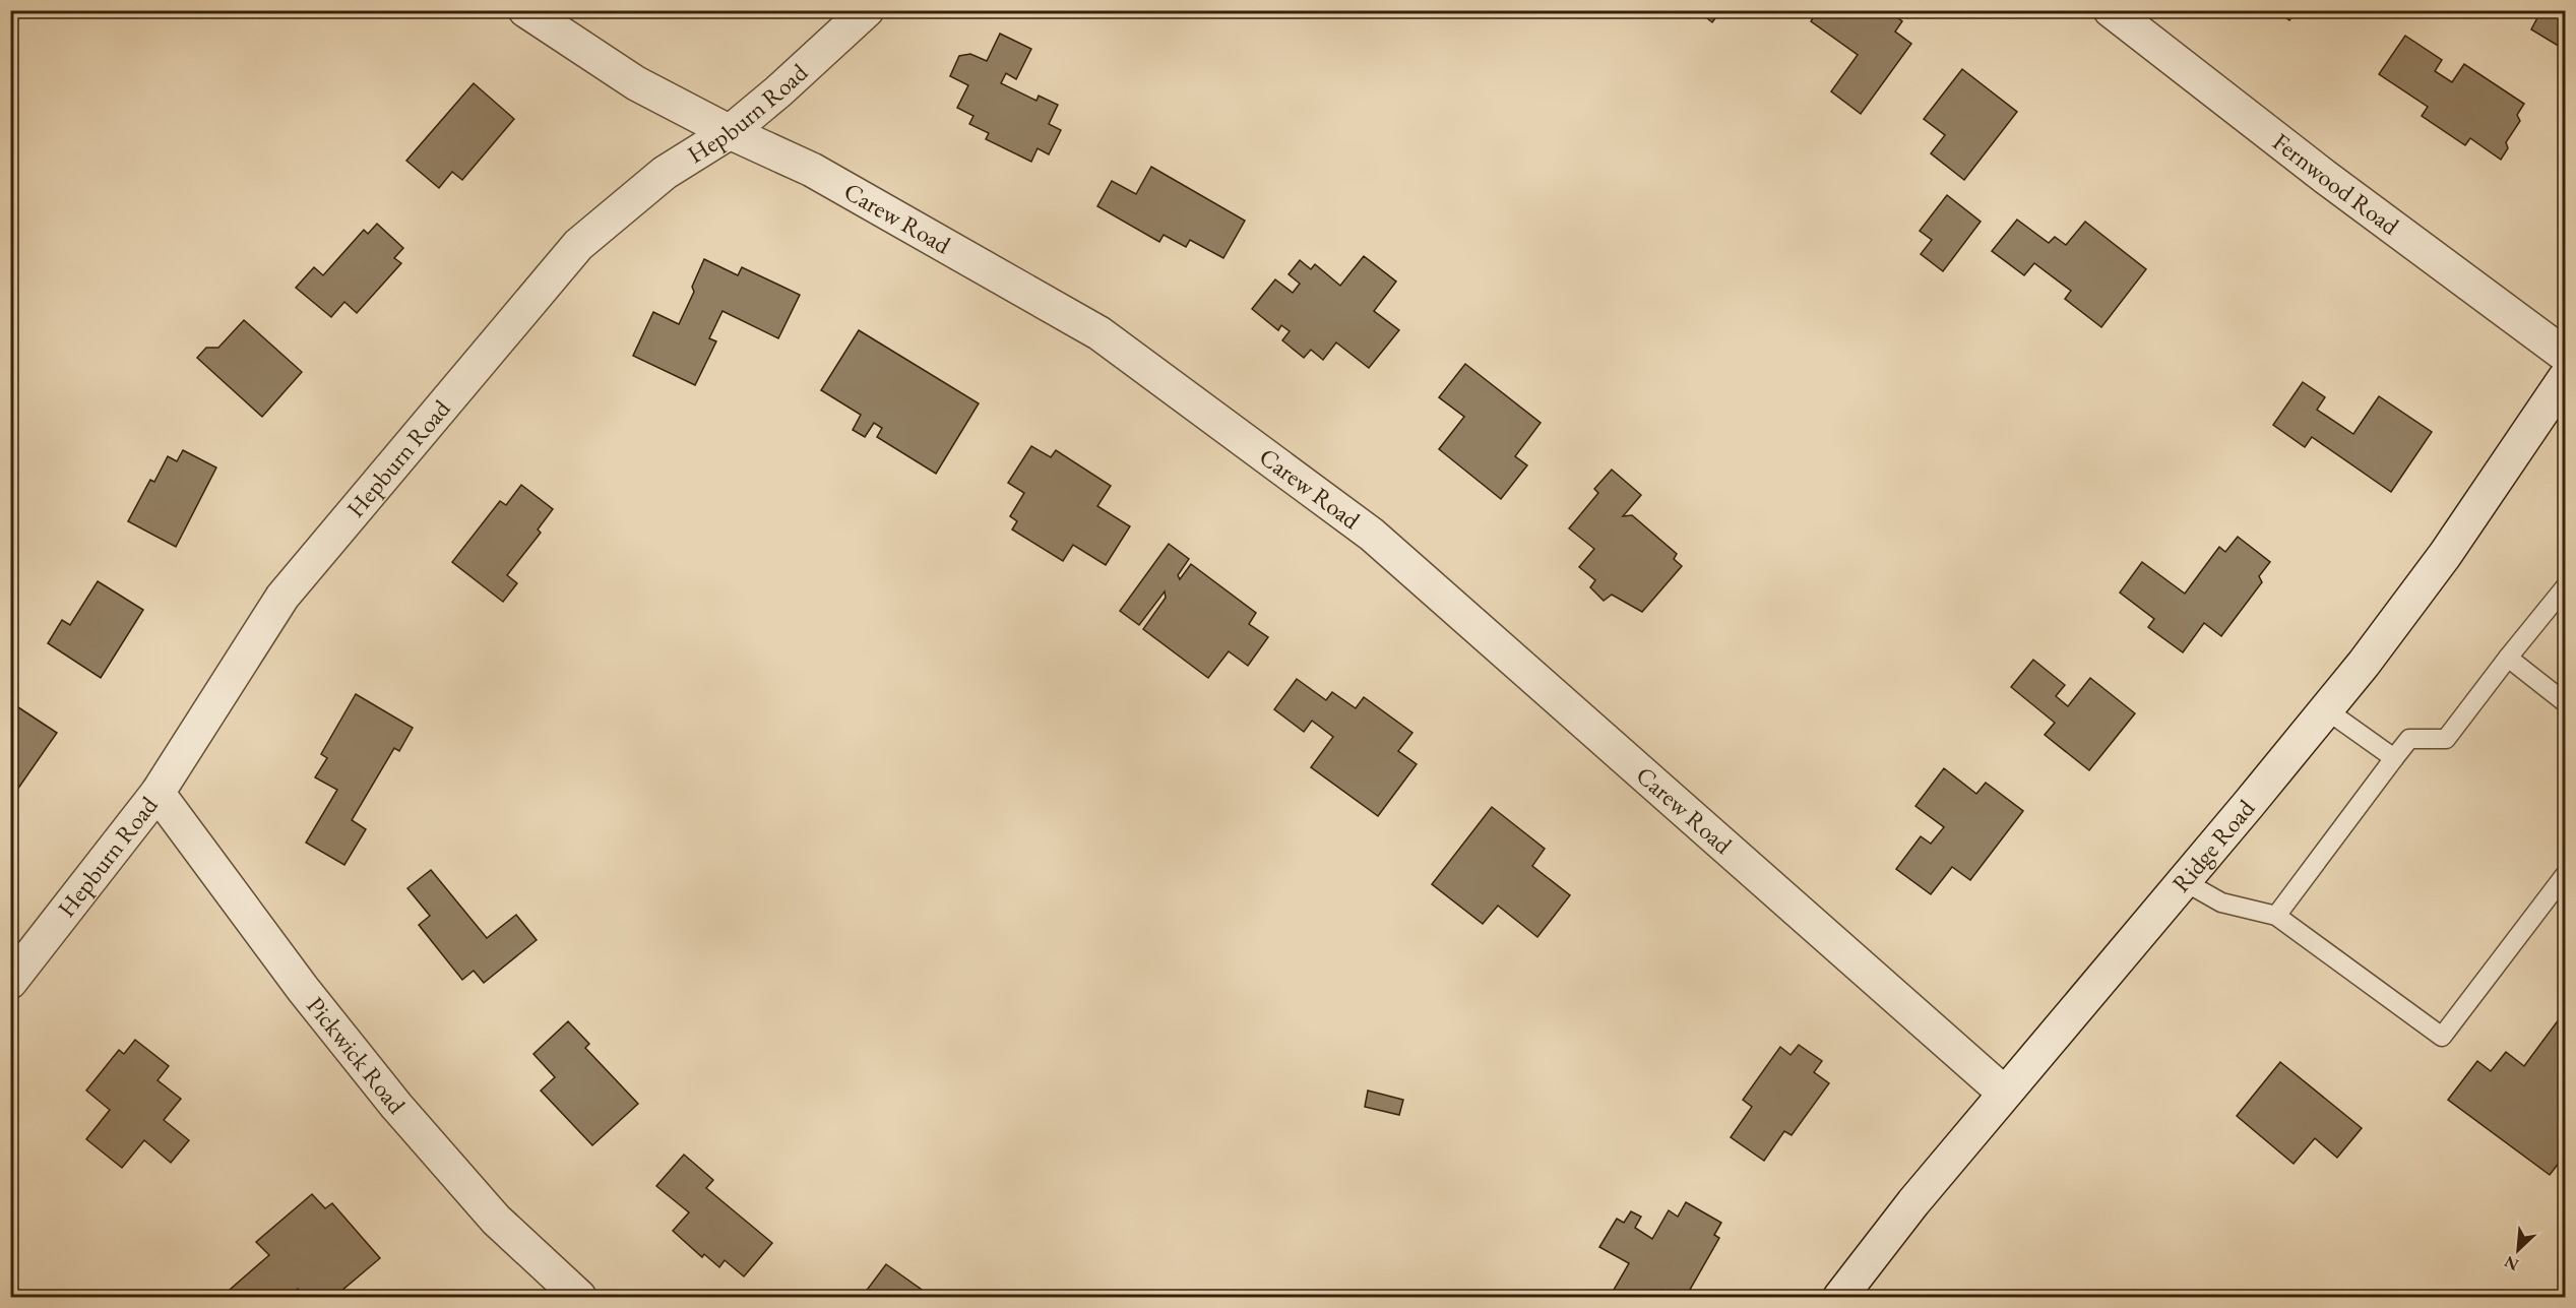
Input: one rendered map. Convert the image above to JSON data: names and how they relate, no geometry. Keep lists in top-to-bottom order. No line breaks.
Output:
{"streets":{"street":["Hepburn Road","Fernwood Road","Carew Road","Ridge Road","Pickwick Road"]},"crossings":[["Hepburn Road","Carew Road"],["Hepburn Road","Pickwick Road"],["Carew Road","Ridge Road"]],"north":"bottom left"}
